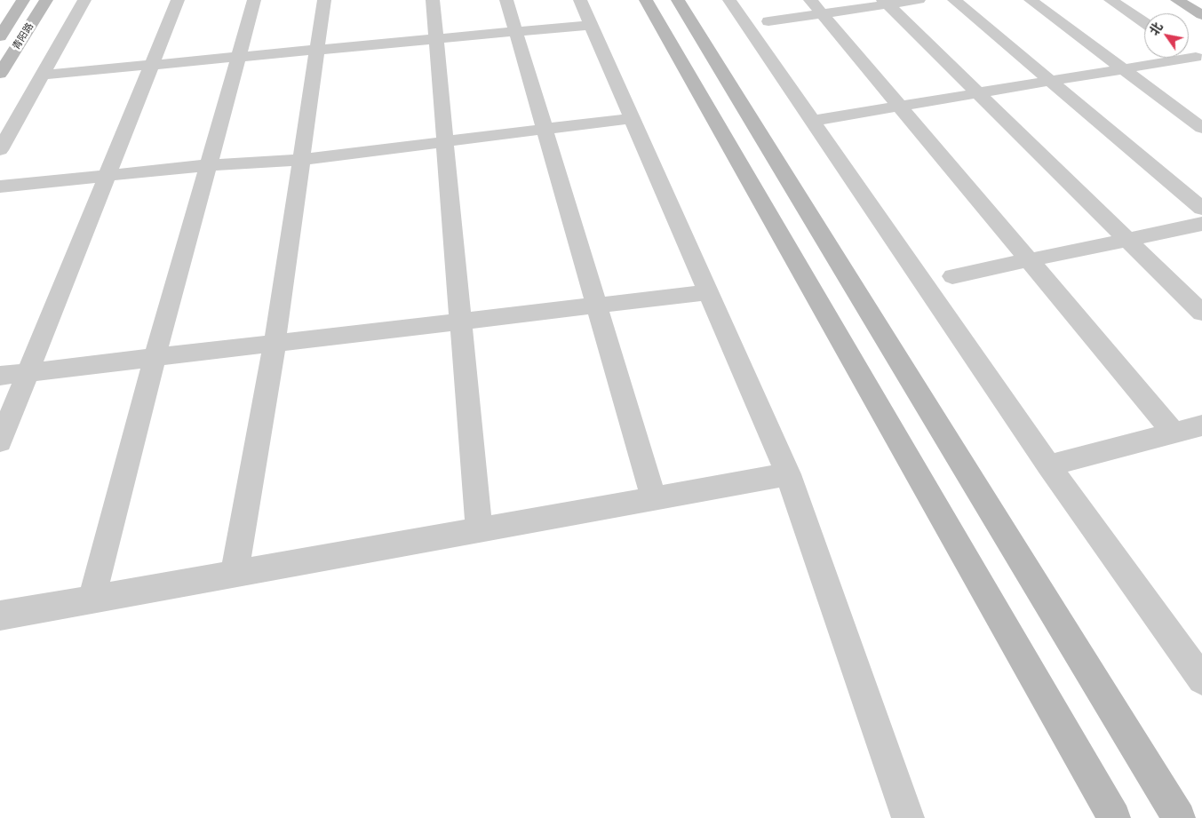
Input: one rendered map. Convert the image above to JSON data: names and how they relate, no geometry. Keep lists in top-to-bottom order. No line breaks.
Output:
{"streets":{"street":["青阳路"]},"north":"top left"}
